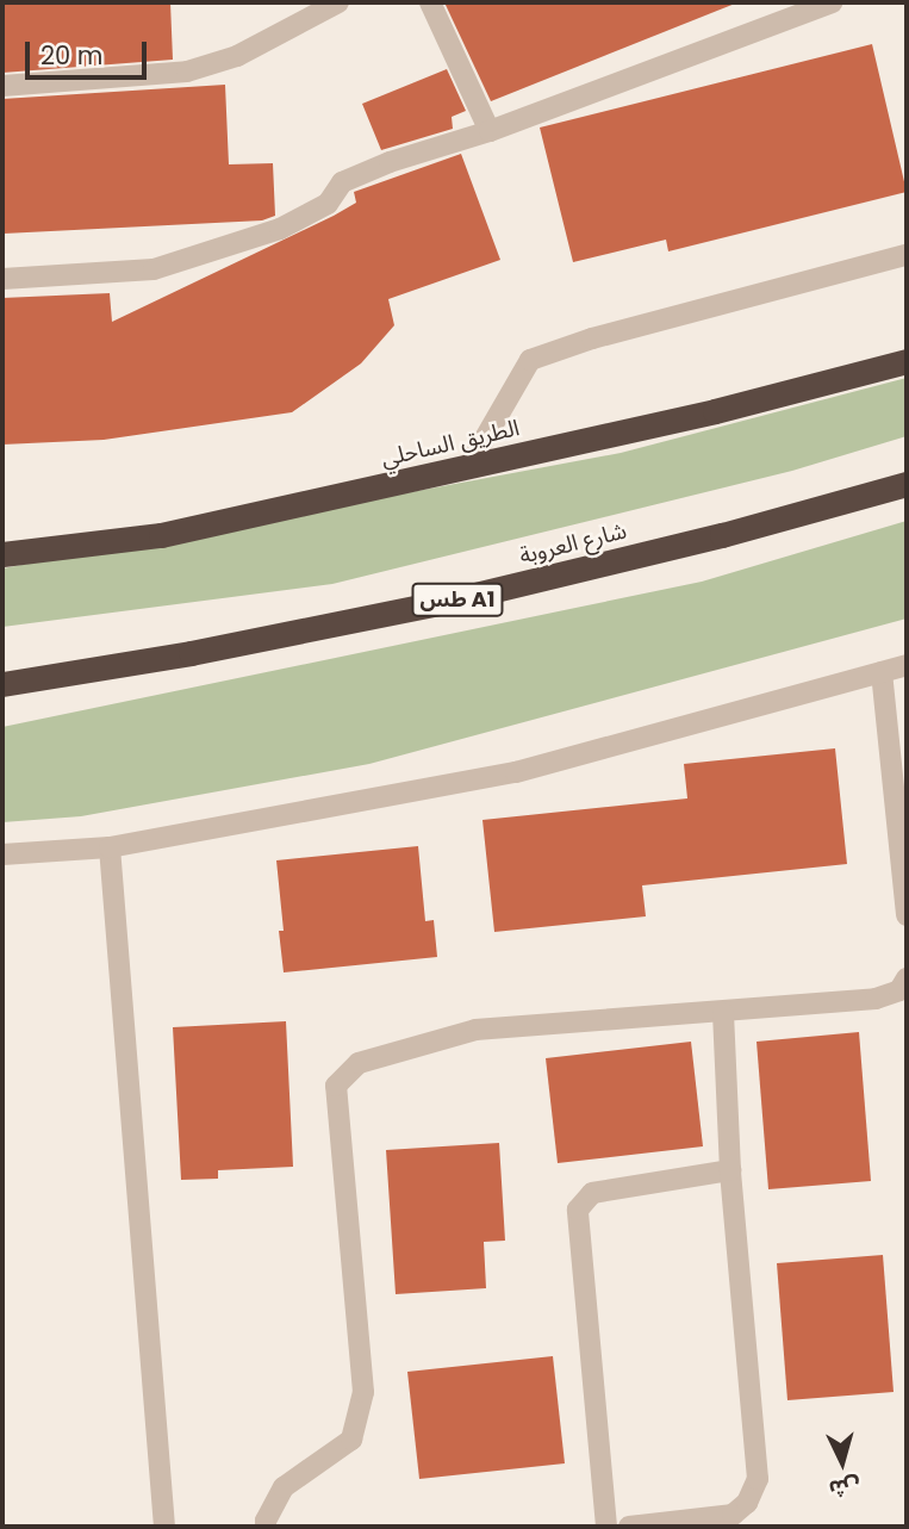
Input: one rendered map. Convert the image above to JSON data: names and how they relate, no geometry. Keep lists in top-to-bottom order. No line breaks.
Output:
{"streets":{"highway":["الطريق الساحلي","شارع العروبة","طس A1"]},"scale_bar":"20 m","north":"bottom"}
